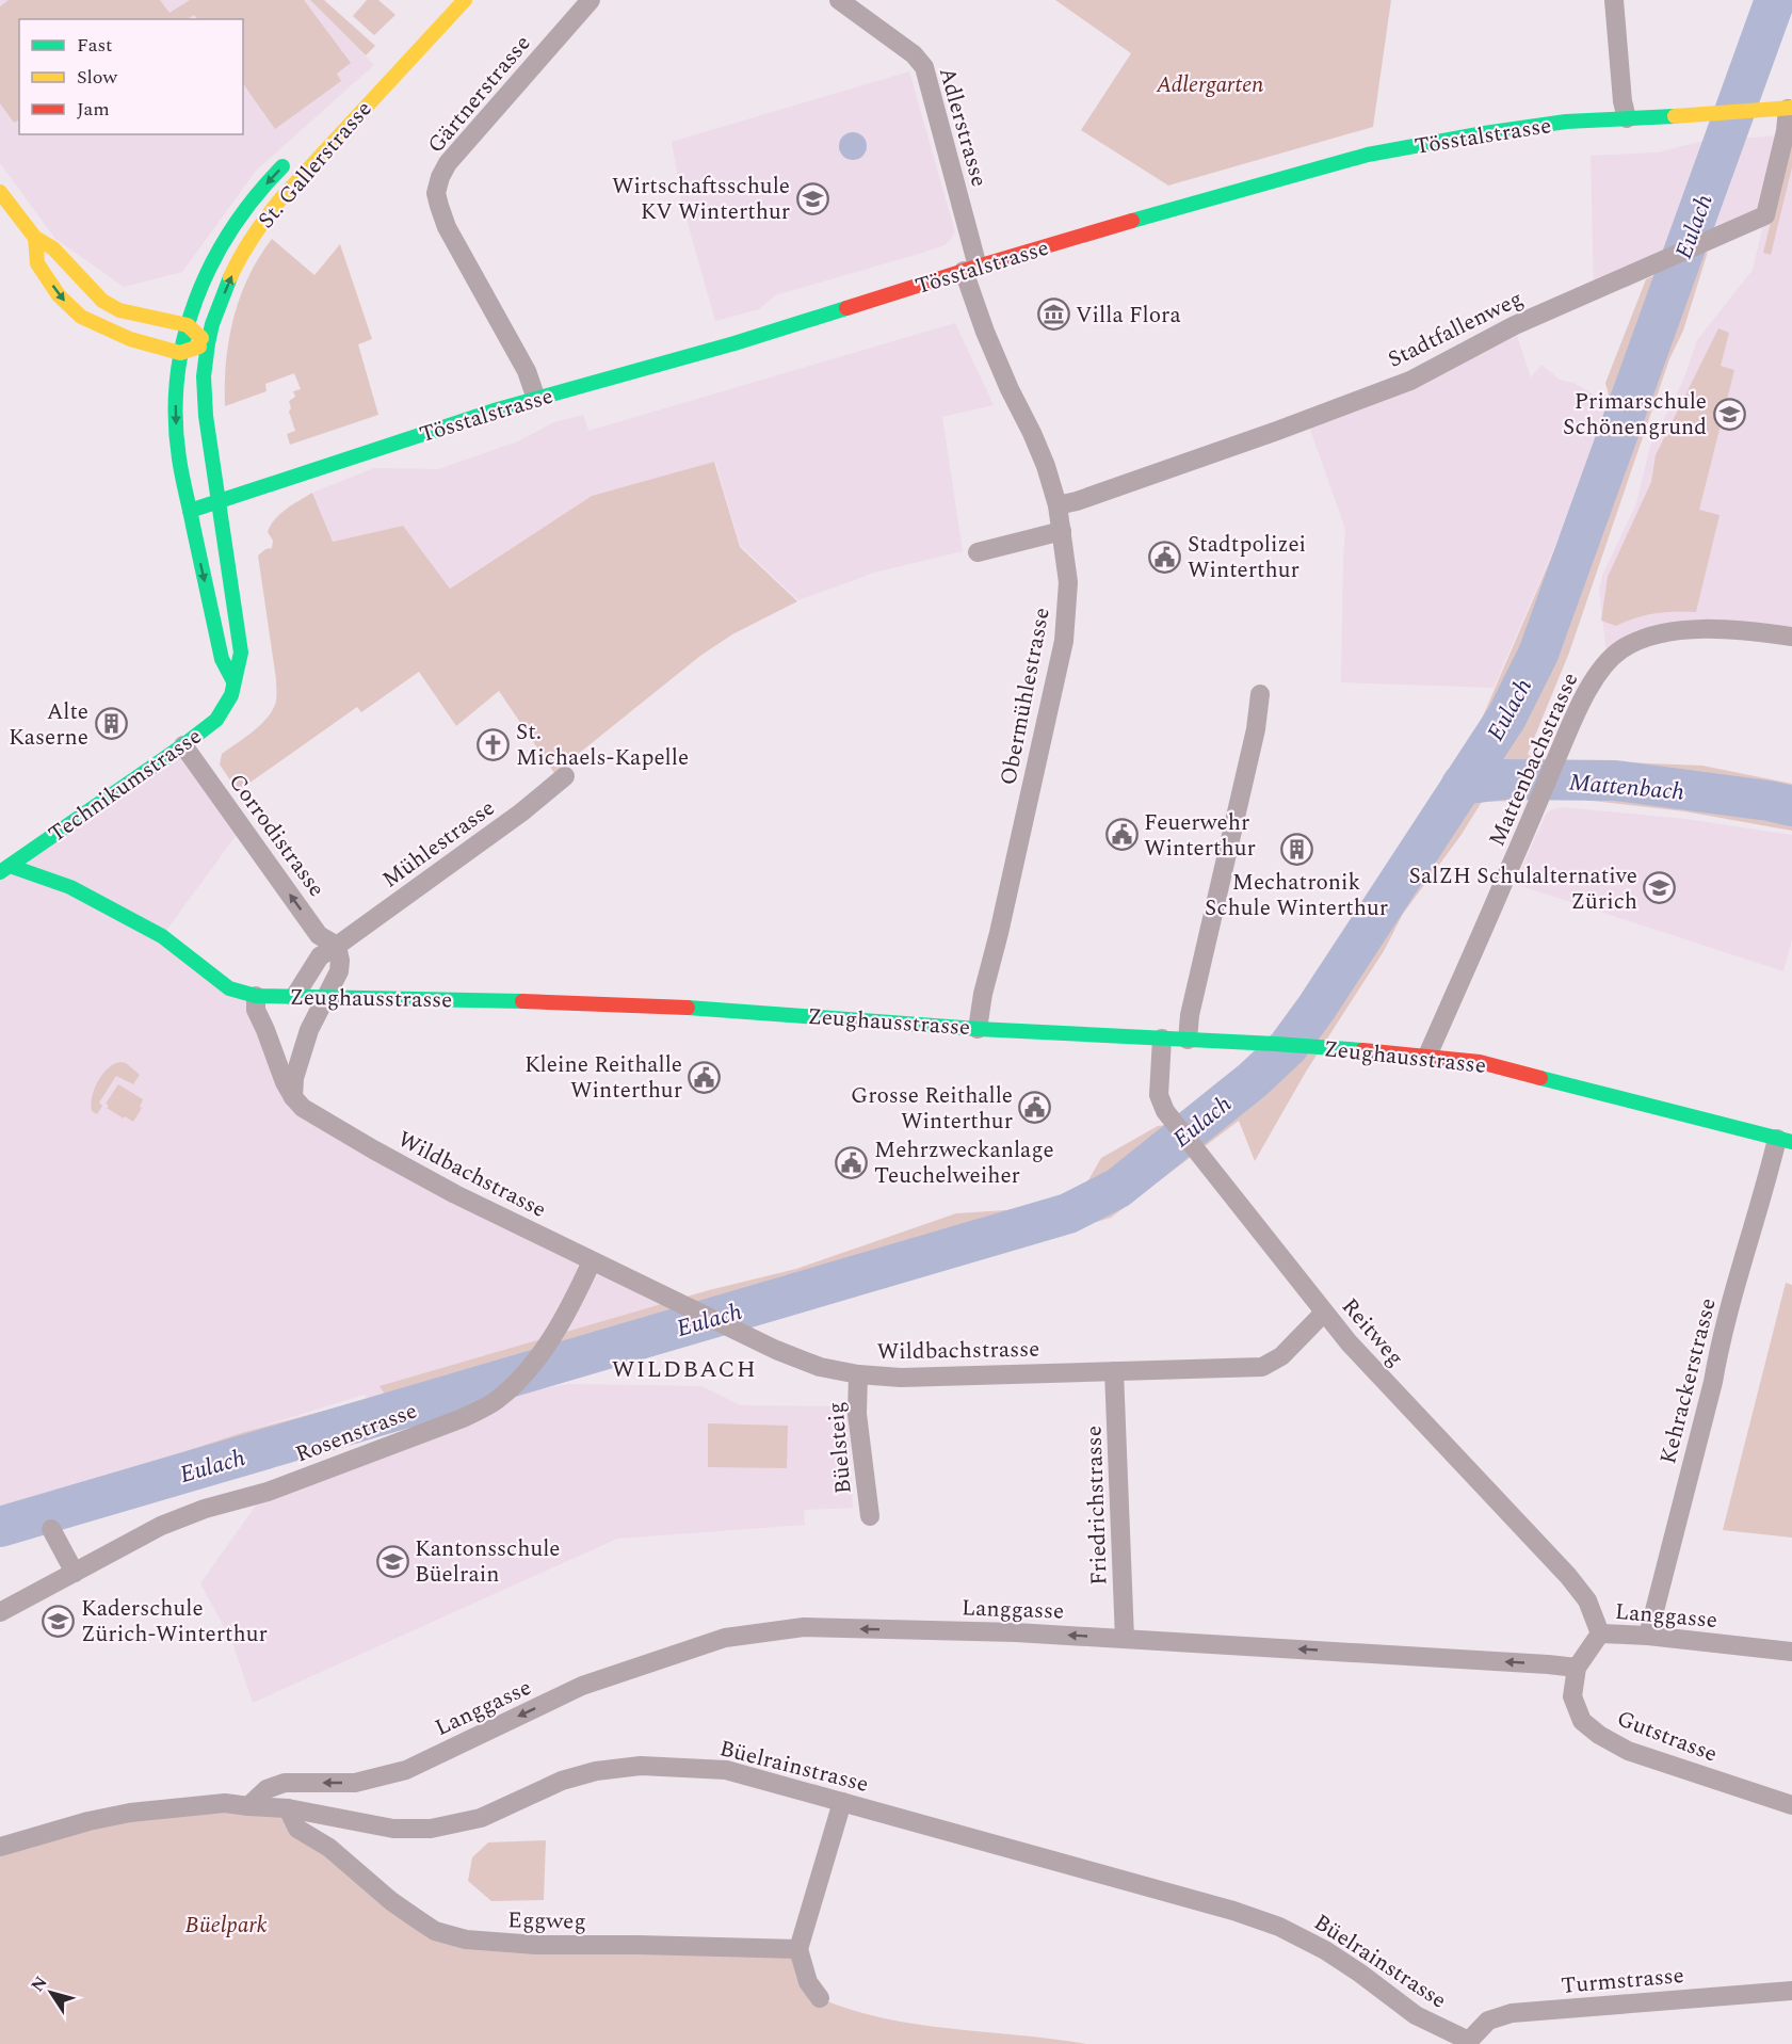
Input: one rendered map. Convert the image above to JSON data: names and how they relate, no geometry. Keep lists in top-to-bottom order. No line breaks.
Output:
{"streets":{"main road":["Tösstalstrasse","St. Gallerstrasse","Technikumstrasse","Zeughausstrasse"],"street":["Gärtnerstrasse","Adlerstrasse","Stadtfallenweg","Obermühlestrasse","Mattenbachstrasse","Corrodistrasse","Mühlestrasse","Wildbachstrasse","Reitweg","Kehrackerstrasse","Rosenstrasse","Büelsteig","Friedrichstrasse","Langgasse","Gutstrasse","Büelrainstrasse","Eggweg","Turmstrasse"]},"crossings":[["Gärtnerstrasse","Tösstalstrasse"],["Adlerstrasse","Tösstalstrasse"],["Adlerstrasse","Obermühlestrasse"],["Tösstalstrasse","St. Gallerstrasse"],["Tösstalstrasse","Stadtfallenweg"],["Tösstalstrasse","Obermühlestrasse"],["Tösstalstrasse","Technikumstrasse"],["St. Gallerstrasse","Technikumstrasse"],["Stadtfallenweg","Obermühlestrasse"],["Obermühlestrasse","Zeughausstrasse"],["Mattenbachstrasse","Zeughausstrasse"],["Technikumstrasse","Corrodistrasse"],["Technikumstrasse","Zeughausstrasse"],["Corrodistrasse","Mühlestrasse"],["Mühlestrasse","Zeughausstrasse"],["Zeughausstrasse","Wildbachstrasse"],["Zeughausstrasse","Reitweg"],["Zeughausstrasse","Kehrackerstrasse"],["Wildbachstrasse","Reitweg"],["Wildbachstrasse","Rosenstrasse"],["Wildbachstrasse","Büelsteig"],["Wildbachstrasse","Friedrichstrasse"],["Reitweg","Langgasse"],["Kehrackerstrasse","Langgasse"],["Friedrichstrasse","Langgasse"],["Langgasse","Gutstrasse"],["Langgasse","Büelrainstrasse"],["Büelrainstrasse","Eggweg"],["Büelrainstrasse","Turmstrasse"]],"one_way":["Corrodistrasse","Langgasse"],"districts":["WILDBACH"],"water":["Eulach","Mattenbach"],"parks":["Adlergarten","Büelpark"],"places":{"school or university":["Wirtschaftsschule KV Winterthur","Primarschule Schönengrund","SalZH Schulalternative Zürich","Kantonsschule Büelrain","Kaderschule Zürich-Winterthur"],"museum":["Villa Flora"],"public building":["Stadtpolizei Winterthur","Feuerwehr Winterthur","Kleine Reithalle Winterthur","Grosse Reithalle Winterthur","Mehrzweckanlage Teuchelweiher"],"building":["Alte Kaserne","Mechatronik Schule Winterthur"],"church":["St. Michaels-Kapelle"]},"legend":["Fast","Slow","Jam"],"north":"top left"}
